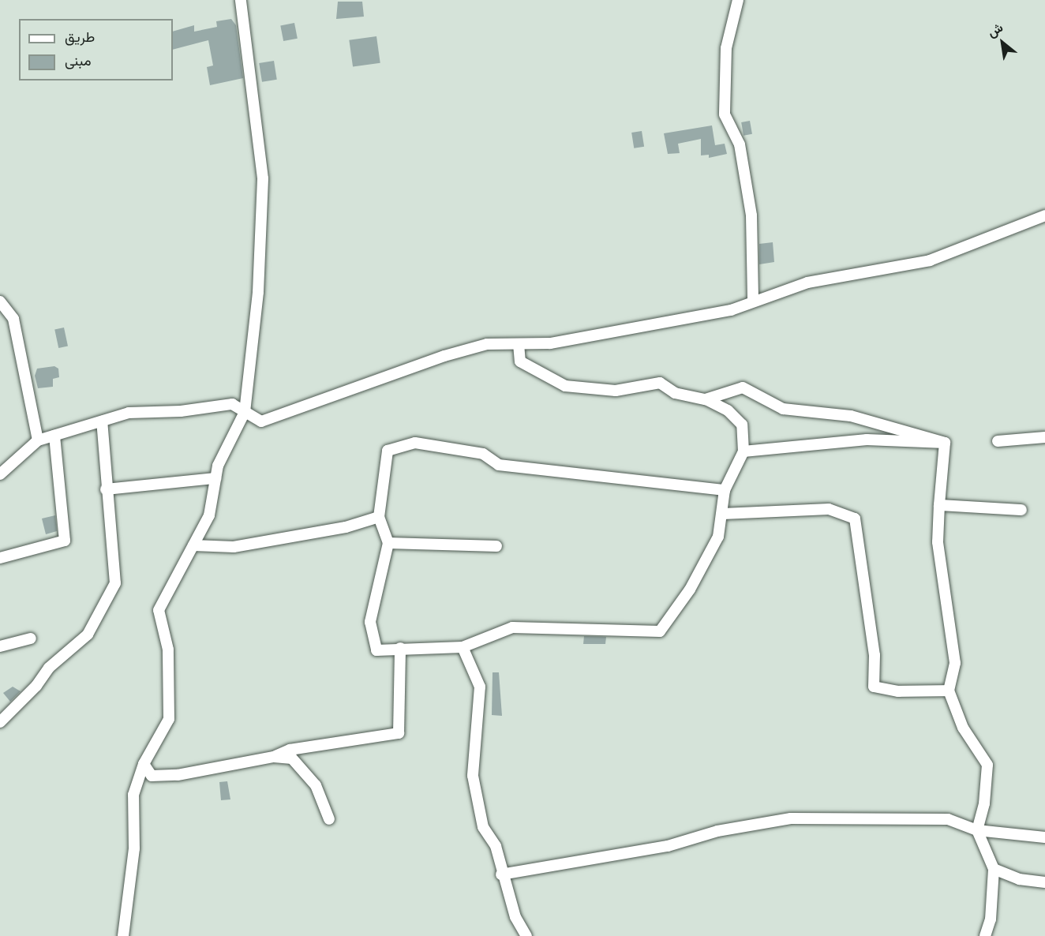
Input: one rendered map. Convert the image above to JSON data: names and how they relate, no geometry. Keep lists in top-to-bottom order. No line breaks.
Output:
{"legend":["طريق","مبنى"],"north":"top left"}
